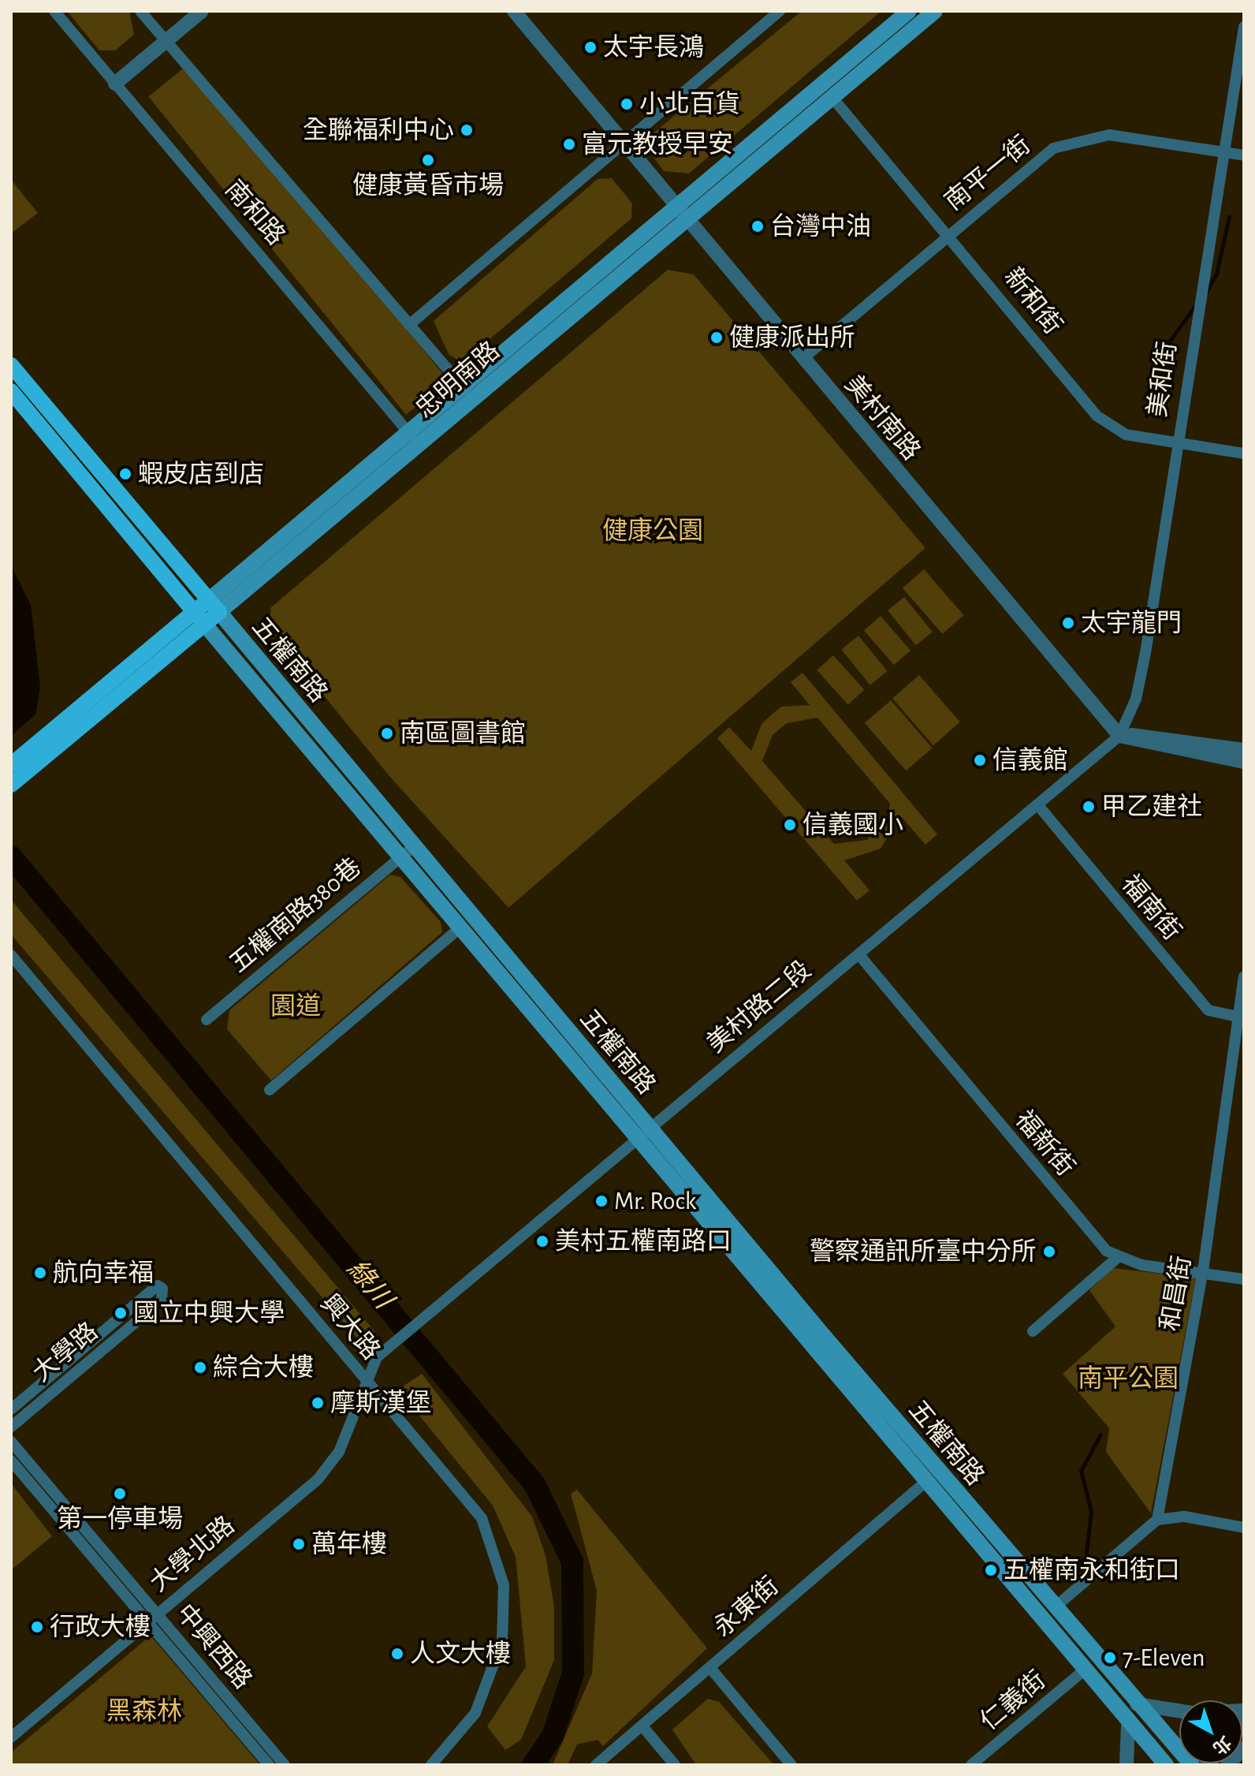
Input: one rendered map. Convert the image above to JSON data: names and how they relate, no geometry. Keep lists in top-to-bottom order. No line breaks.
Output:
{"streets":{"main road":["忠明南路","五權南路"],"street":["南平一街","南和路","新和街","美和街","美村南路","福南街","五權南路380巷","美村路二段","福新街","和昌街","興大路","大學路","大學北路","永東街","中興西路","仁義街"]},"crossings":[["南平一街","新和街"],["南平一街","美和街"],["南平一街","美村南路"],["南和路","忠明南路"],["新和街","美和街"],["新和街","忠明南路"],["美和街","美村南路"],["美和街","美村路二段"],["忠明南路","美村南路"],["忠明南路","五權南路"],["美村南路","美村路二段"],["五權南路","五權南路380巷"],["五權南路","美村路二段"],["五權南路","永東街"],["五權南路","仁義街"],["福南街","美村路二段"],["福南街","和昌街"],["美村路二段","福新街"],["美村路二段","興大路"],["美村路二段","大學北路"],["興大路","大學北路"],["大學北路","中興西路"]],"water":["綠川"],"parks":["健康公園","園道","南平公園","黑森林"],"places":["太宇長鴻","小北百貨","全聯福利中心","富元教授早安","健康黃昏市場","台灣中油","健康派出所","蝦皮店到店","太宇龍門","南區圖書館","信義館","甲乙建社","信義國小","Mr. Rock","美村五權南路口","警察通訊所臺中分所","航向幸福","國立中興大學","綜合大樓","摩斯漢堡","第一停車場","萬年樓","五權南永和街口","行政大樓","人文大樓","7-Eleven"],"north":"bottom right"}
